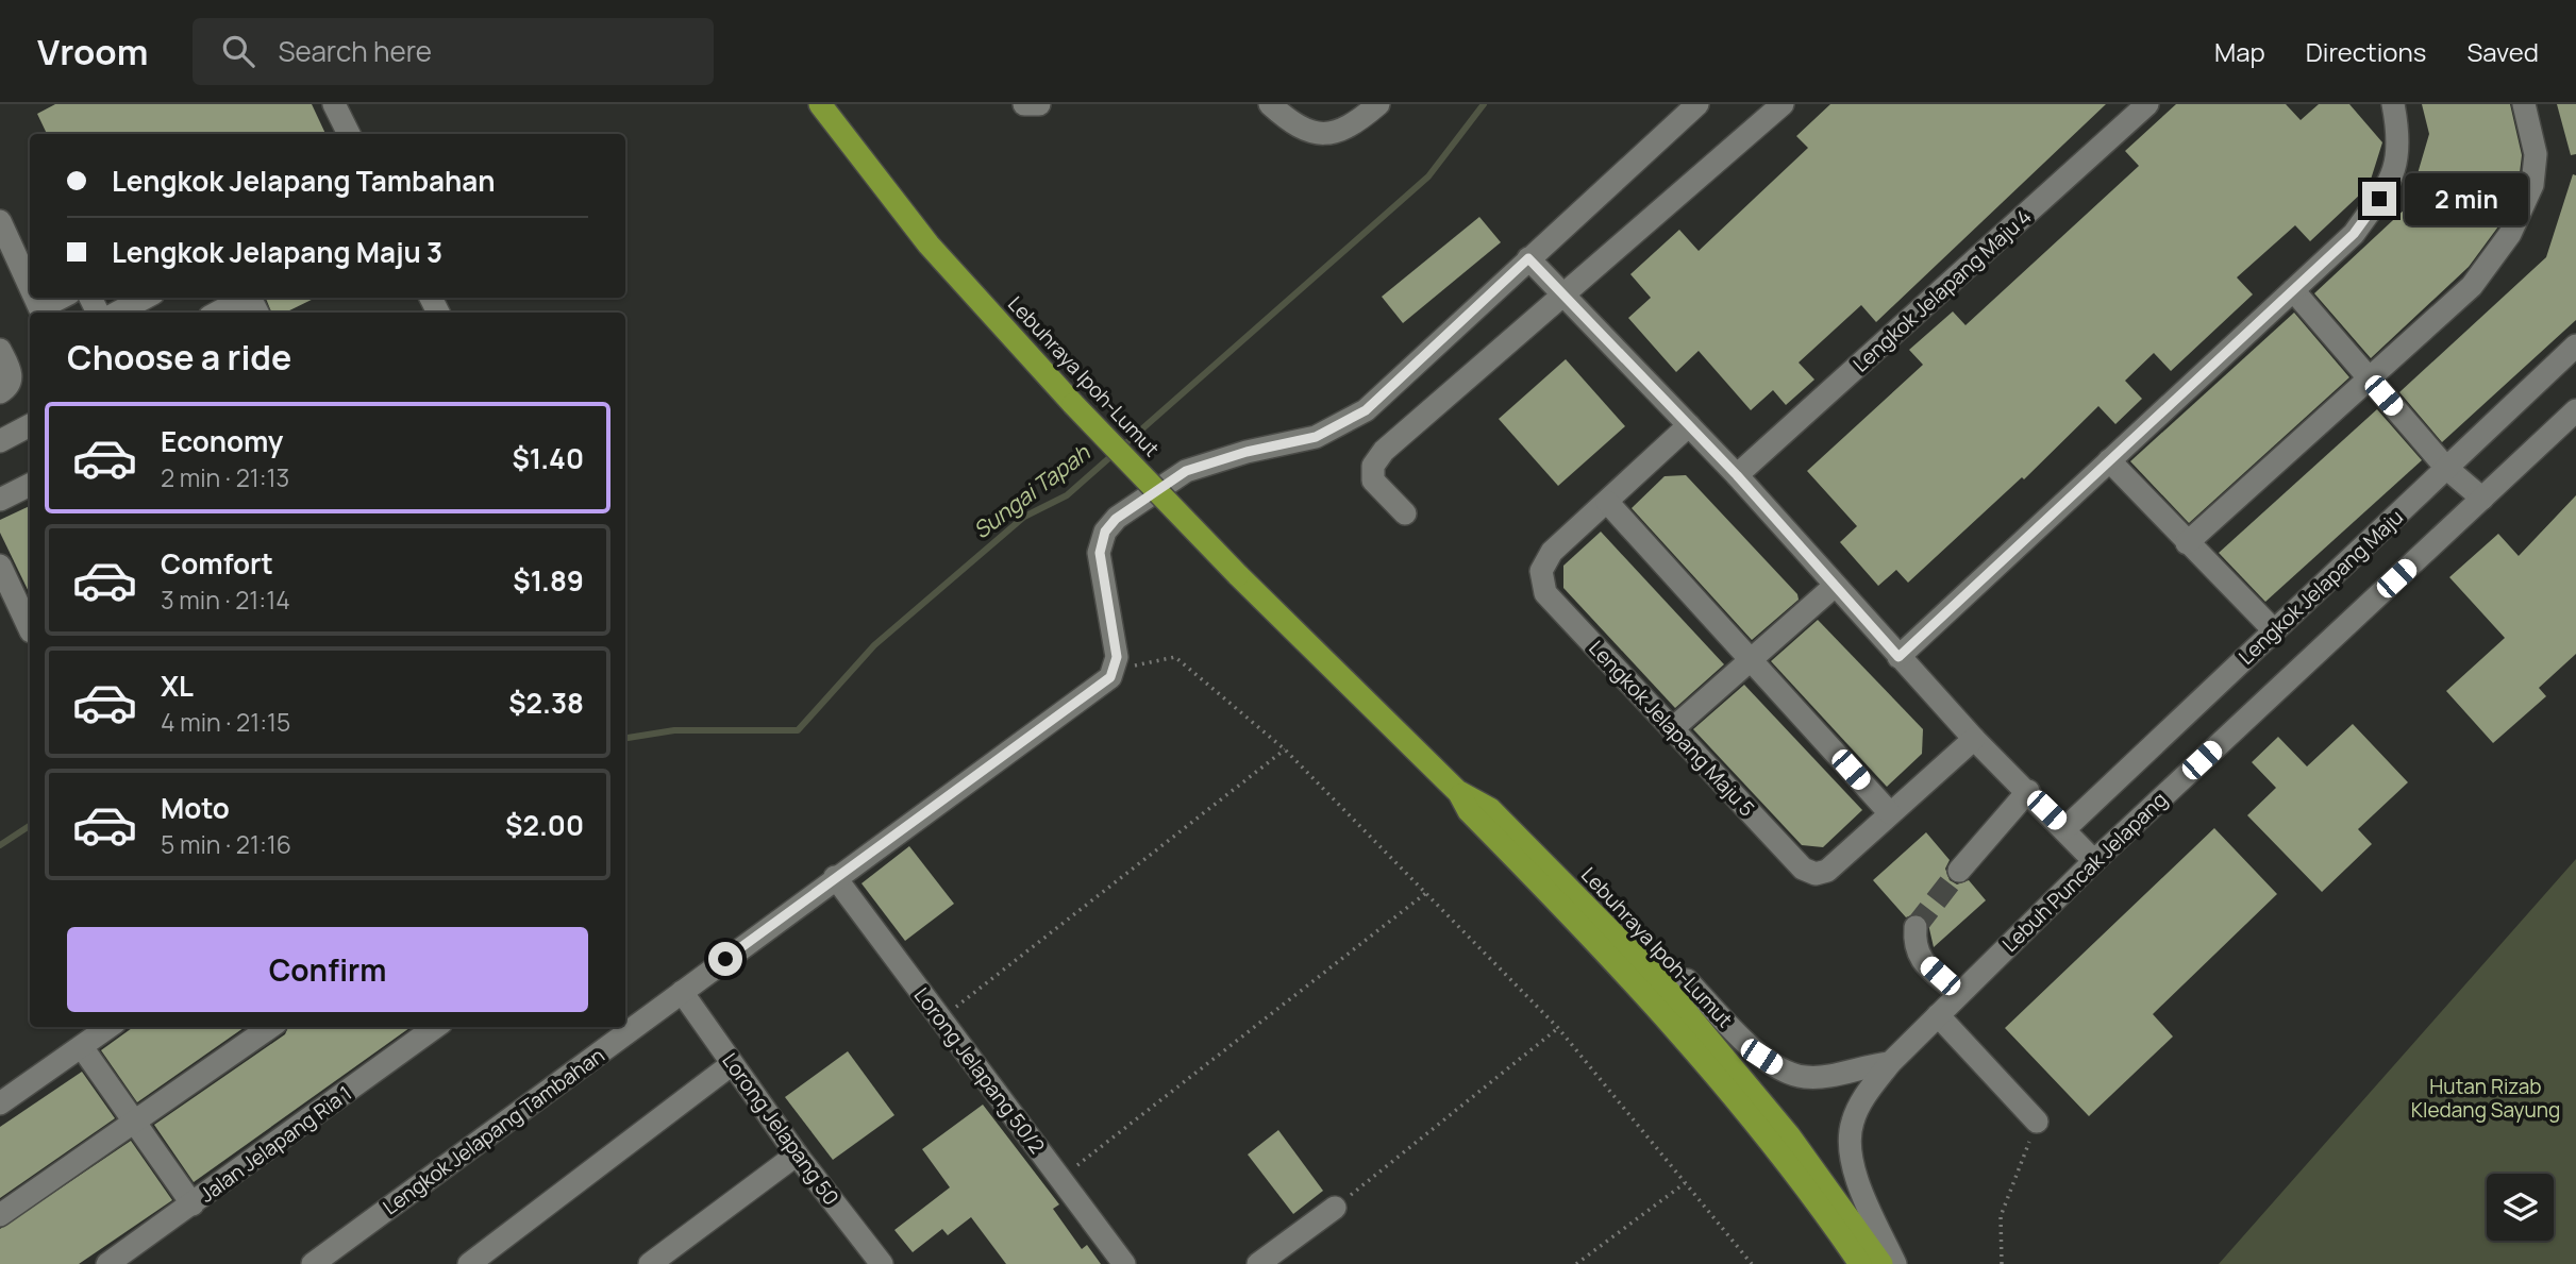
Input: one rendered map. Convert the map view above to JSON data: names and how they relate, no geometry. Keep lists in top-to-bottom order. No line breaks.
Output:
{"streets":{"highway":["Lebuhraya Ipoh-Lumut"],"street":["Lengkok Jelapang Maju 4","Lengkok Jelapang Maju","Lengkok Jelapang Maju 5","Lebuh Puncak Jelapang","Lorong Jelapang 50/2","Lorong Jelapang 50","Lengkok Jelapang Tambahan","Jalan Jelapang Ria 1"]},"crossings":[["Lorong Jelapang 50/2","Lengkok Jelapang Tambahan"],["Lorong Jelapang 50","Lengkok Jelapang Tambahan"]],"water":["Sungai Tapah"],"parks":["Hutan Rizab Kledang Sayung"],"page":{"header":"Vroom","search":"Search here","nav":["Map","Directions","Saved"],"banner":["Lengkok Jelapang Tambahan","Lengkok Jelapang Maju 3"],"bubble":"2 min","heading":"Choose a ride","list":[{"name":"Economy","note":"2 min · 21:13","value":"$1.40"},{"name":"Comfort","note":"3 min · 21:14","value":"$1.89"},{"name":"XL","note":"4 min · 21:15","value":"$2.38"},{"name":"Moto","note":"5 min · 21:16","value":"$2.00"}],"buttons":"Confirm"}}
